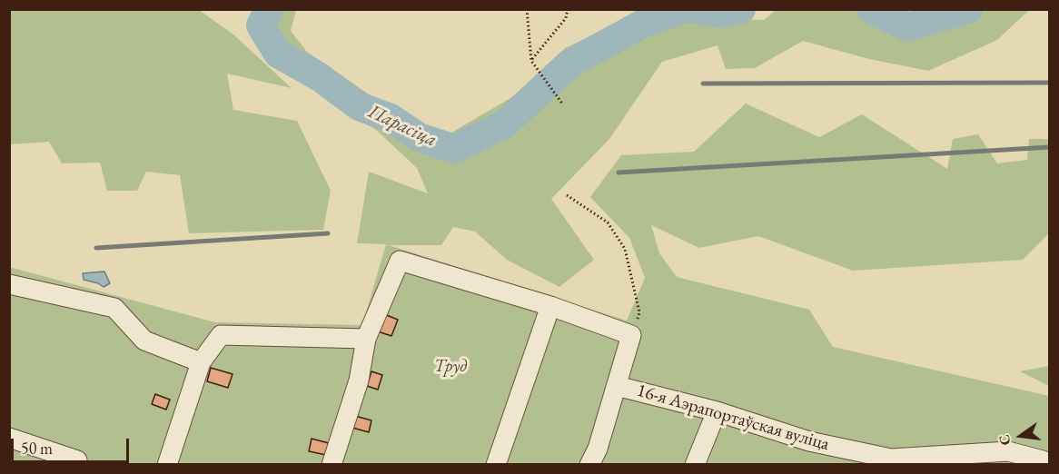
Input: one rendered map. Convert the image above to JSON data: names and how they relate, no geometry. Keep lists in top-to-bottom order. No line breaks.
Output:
{"streets":{"lane":["16-я Аэрапортаўская вуліца"]},"water":["Парасіца"],"parks":["Труд"],"scale_bar":"50 m","north":"left"}
